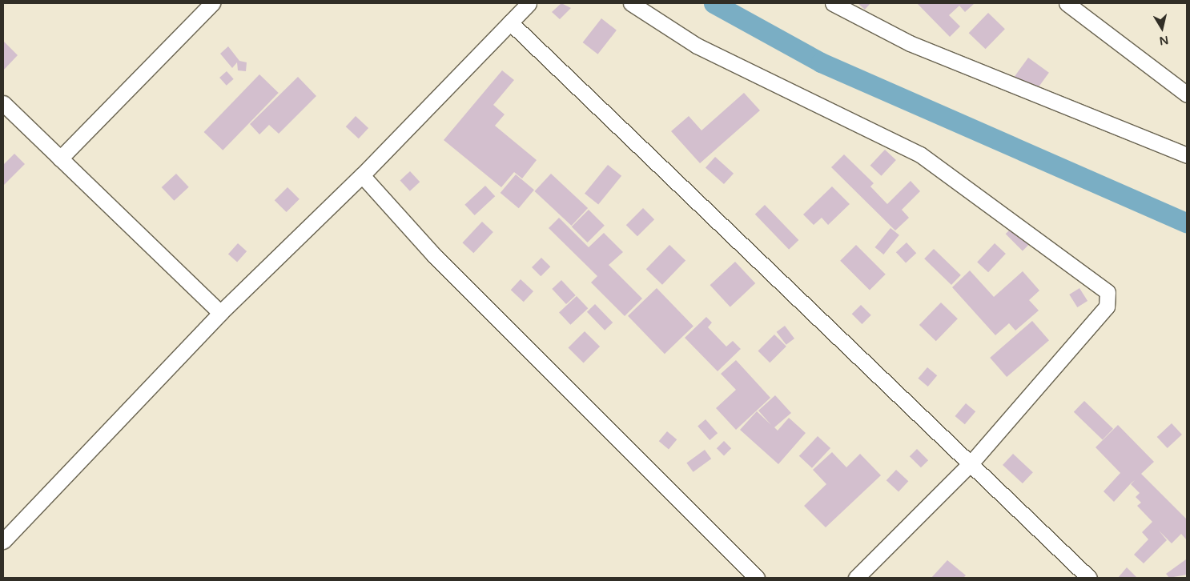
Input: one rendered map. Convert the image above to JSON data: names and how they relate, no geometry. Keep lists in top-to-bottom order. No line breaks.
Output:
{"north":"bottom"}
